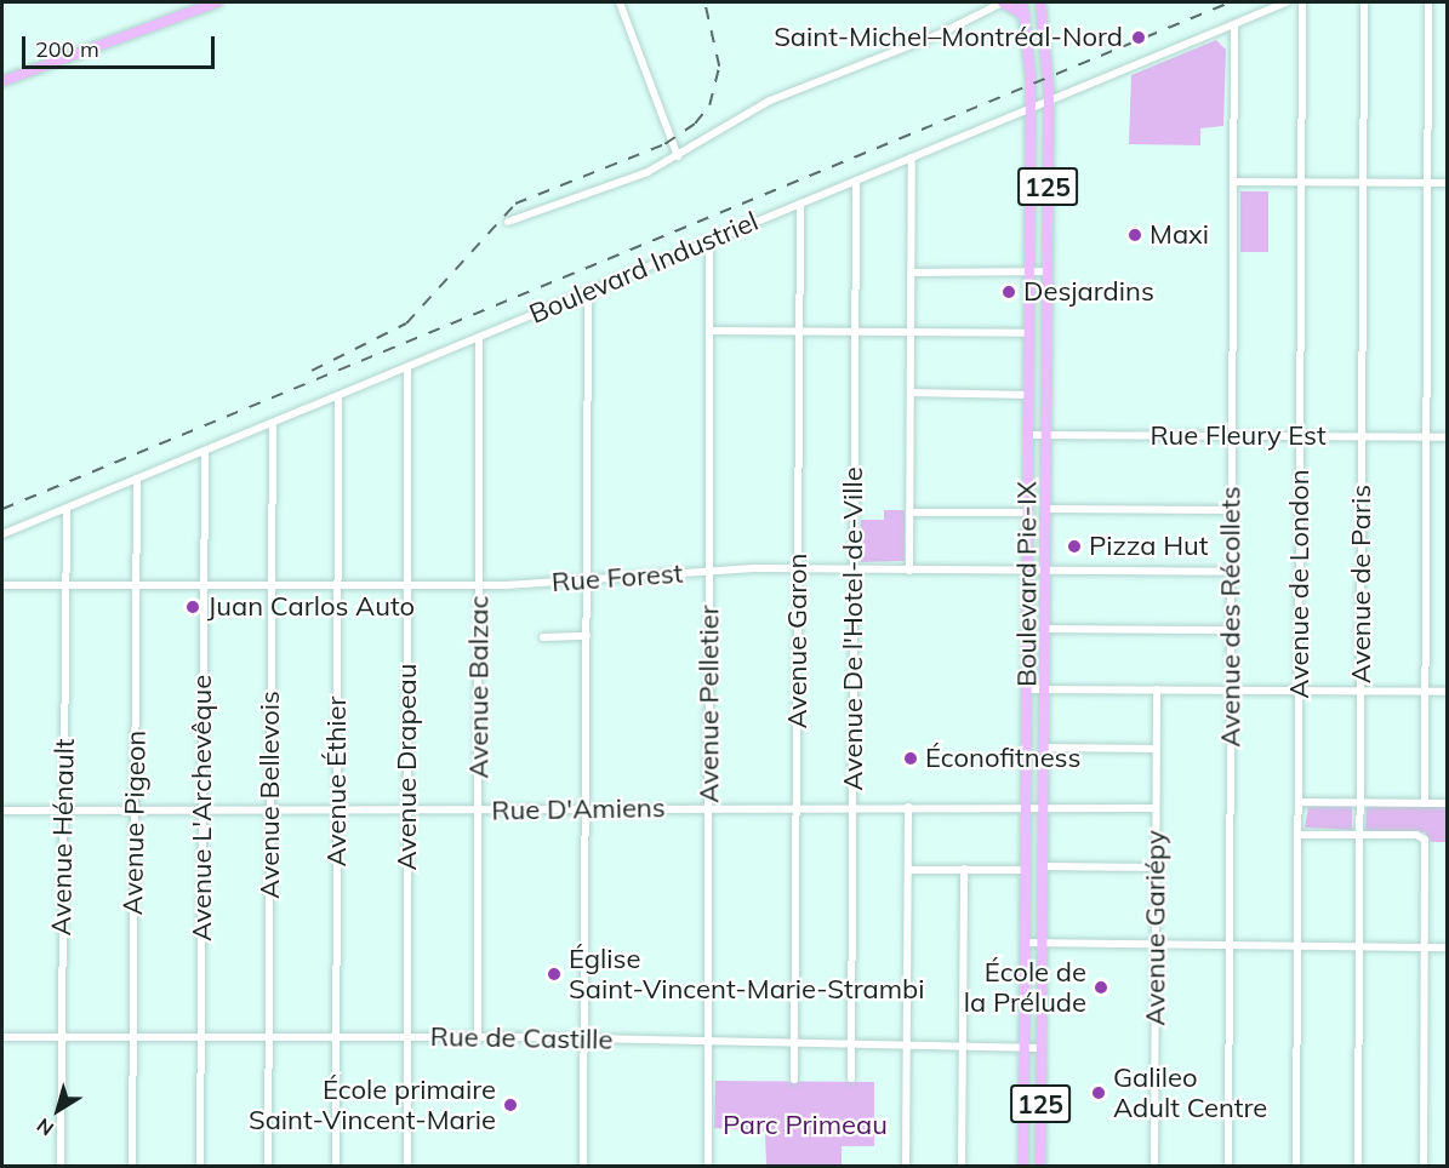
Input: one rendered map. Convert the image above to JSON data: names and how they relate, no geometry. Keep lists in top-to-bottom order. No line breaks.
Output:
{"streets":{"main road":["125","Boulevard Pie-IX"],"street":["Boulevard Industriel","Rue Fleury Est","Rue Forest","Avenue de London","Avenue de Paris","Avenue des Récollets","Avenue De l'Hotel-de-Ville","Avenue Garon","Avenue Balzac","Avenue Pelletier","Avenue Drapeau","Avenue Éthier","Avenue Bellevois","Avenue L'Archevêque","Rue D'Amiens","Avenue Pigeon","Avenue Hénault","Avenue Gariépy","Rue de Castille"]},"crossings":[["Boulevard Industriel","Boulevard Pie-IX"],["Boulevard Industriel","Avenue des Récollets"],["Boulevard Industriel","Avenue De l'Hotel-de-Ville"],["Boulevard Industriel","Avenue Garon"],["Boulevard Industriel","Avenue Balzac"],["Boulevard Industriel","Avenue Pelletier"],["Boulevard Industriel","Avenue Drapeau"],["Boulevard Industriel","Avenue Éthier"],["Boulevard Industriel","Avenue Bellevois"],["Boulevard Industriel","Avenue L'Archevêque"],["Boulevard Industriel","Avenue Pigeon"],["Boulevard Industriel","Avenue Hénault"],["Rue Fleury Est","Boulevard Pie-IX"],["Rue Fleury Est","Avenue de London"],["Rue Fleury Est","Avenue de Paris"],["Rue Fleury Est","Avenue des Récollets"],["Rue Forest","Boulevard Pie-IX"],["Rue Forest","Avenue des Récollets"],["Rue Forest","Avenue De l'Hotel-de-Ville"],["Rue Forest","Avenue Garon"],["Rue Forest","Avenue Balzac"],["Rue Forest","Avenue Pelletier"],["Rue Forest","Avenue Drapeau"],["Rue Forest","Avenue Éthier"],["Rue Forest","Avenue Bellevois"],["Rue Forest","Avenue L'Archevêque"],["Rue Forest","Avenue Pigeon"],["Rue Forest","Avenue Hénault"],["Boulevard Pie-IX","Rue D'Amiens"],["Boulevard Pie-IX","Rue de Castille"],["Avenue De l'Hotel-de-Ville","Rue D'Amiens"],["Avenue De l'Hotel-de-Ville","Rue de Castille"],["Avenue Garon","Rue D'Amiens"],["Avenue Garon","Rue de Castille"],["Avenue Balzac","Rue D'Amiens"],["Avenue Balzac","Rue de Castille"],["Avenue Pelletier","Rue D'Amiens"],["Avenue Pelletier","Rue de Castille"],["Avenue Drapeau","Rue D'Amiens"],["Avenue Drapeau","Rue de Castille"],["Avenue Éthier","Rue D'Amiens"],["Avenue Éthier","Rue de Castille"],["Avenue Bellevois","Rue D'Amiens"],["Avenue Bellevois","Rue de Castille"],["Avenue L'Archevêque","Rue D'Amiens"],["Avenue L'Archevêque","Rue de Castille"],["Rue D'Amiens","Avenue Pigeon"],["Rue D'Amiens","Avenue Hénault"],["Rue D'Amiens","Avenue Gariépy"],["Avenue Pigeon","Rue de Castille"],["Avenue Hénault","Rue de Castille"]],"parks":["Parc Primeau"],"places":["Saint-Michel–Montréal-Nord","Maxi","Desjardins","Pizza Hut","Juan Carlos Auto","Éconofitness","Église Saint-Vincent-Marie-Strambi","École de la Prélude","Galileo Adult Centre","École primaire Saint-Vincent-Marie"],"scale_bar":"200 m","north":"bottom left"}
